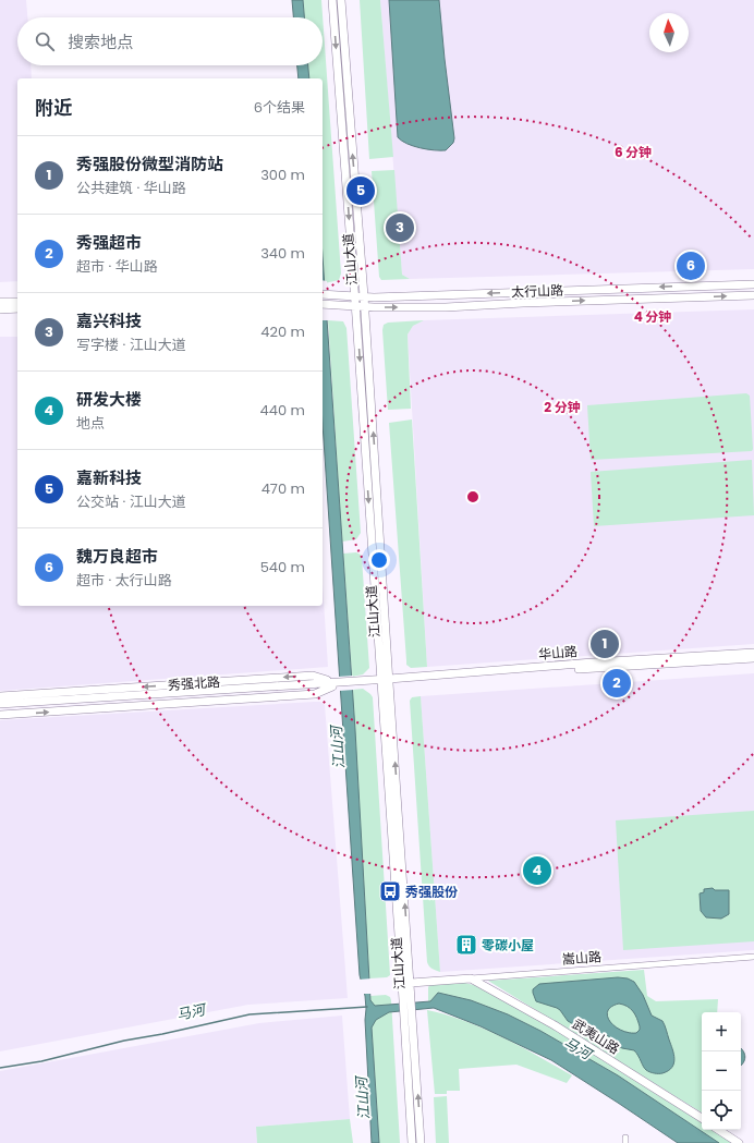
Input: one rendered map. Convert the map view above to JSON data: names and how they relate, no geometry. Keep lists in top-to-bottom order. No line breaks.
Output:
{"streets":{"street":["江山大道","太行山路","华山路","秀强北路","嵩山路","武夷山路"]},"crossings":[["江山大道","太行山路"],["江山大道","华山路"],["江山大道","秀强北路"],["江山大道","嵩山路"],["华山路","秀强北路"],["嵩山路","武夷山路"]],"water":["江山河","马河"],"places":{"bus stop":["秀强股份"],"building":["零碳小屋"]},"north":"top","page":{"search":"搜索地点","heading":["附近","6个结果"],"list":[{"mark":"1","name":"秀强股份微型消防站","note":"公共建筑 · 华山路","value":"300 m"},{"mark":"2","name":"秀强超市","note":"超市 · 华山路","value":"340 m"},{"mark":"3","name":"嘉兴科技","note":"写字楼 · 江山大道","value":"420 m"},{"mark":"4","name":"研发大楼","note":"地点","value":"440 m"},{"mark":"5","name":"嘉新科技","note":"公交站 · 江山大道","value":"470 m"},{"mark":"6","name":"魏万良超市","note":"超市 · 太行山路","value":"540 m"}],"pins":["5","3","6","1","2","4"],"map_buttons":["+","−"]},"rings":["6 分钟","4 分钟","2 分钟"]}
